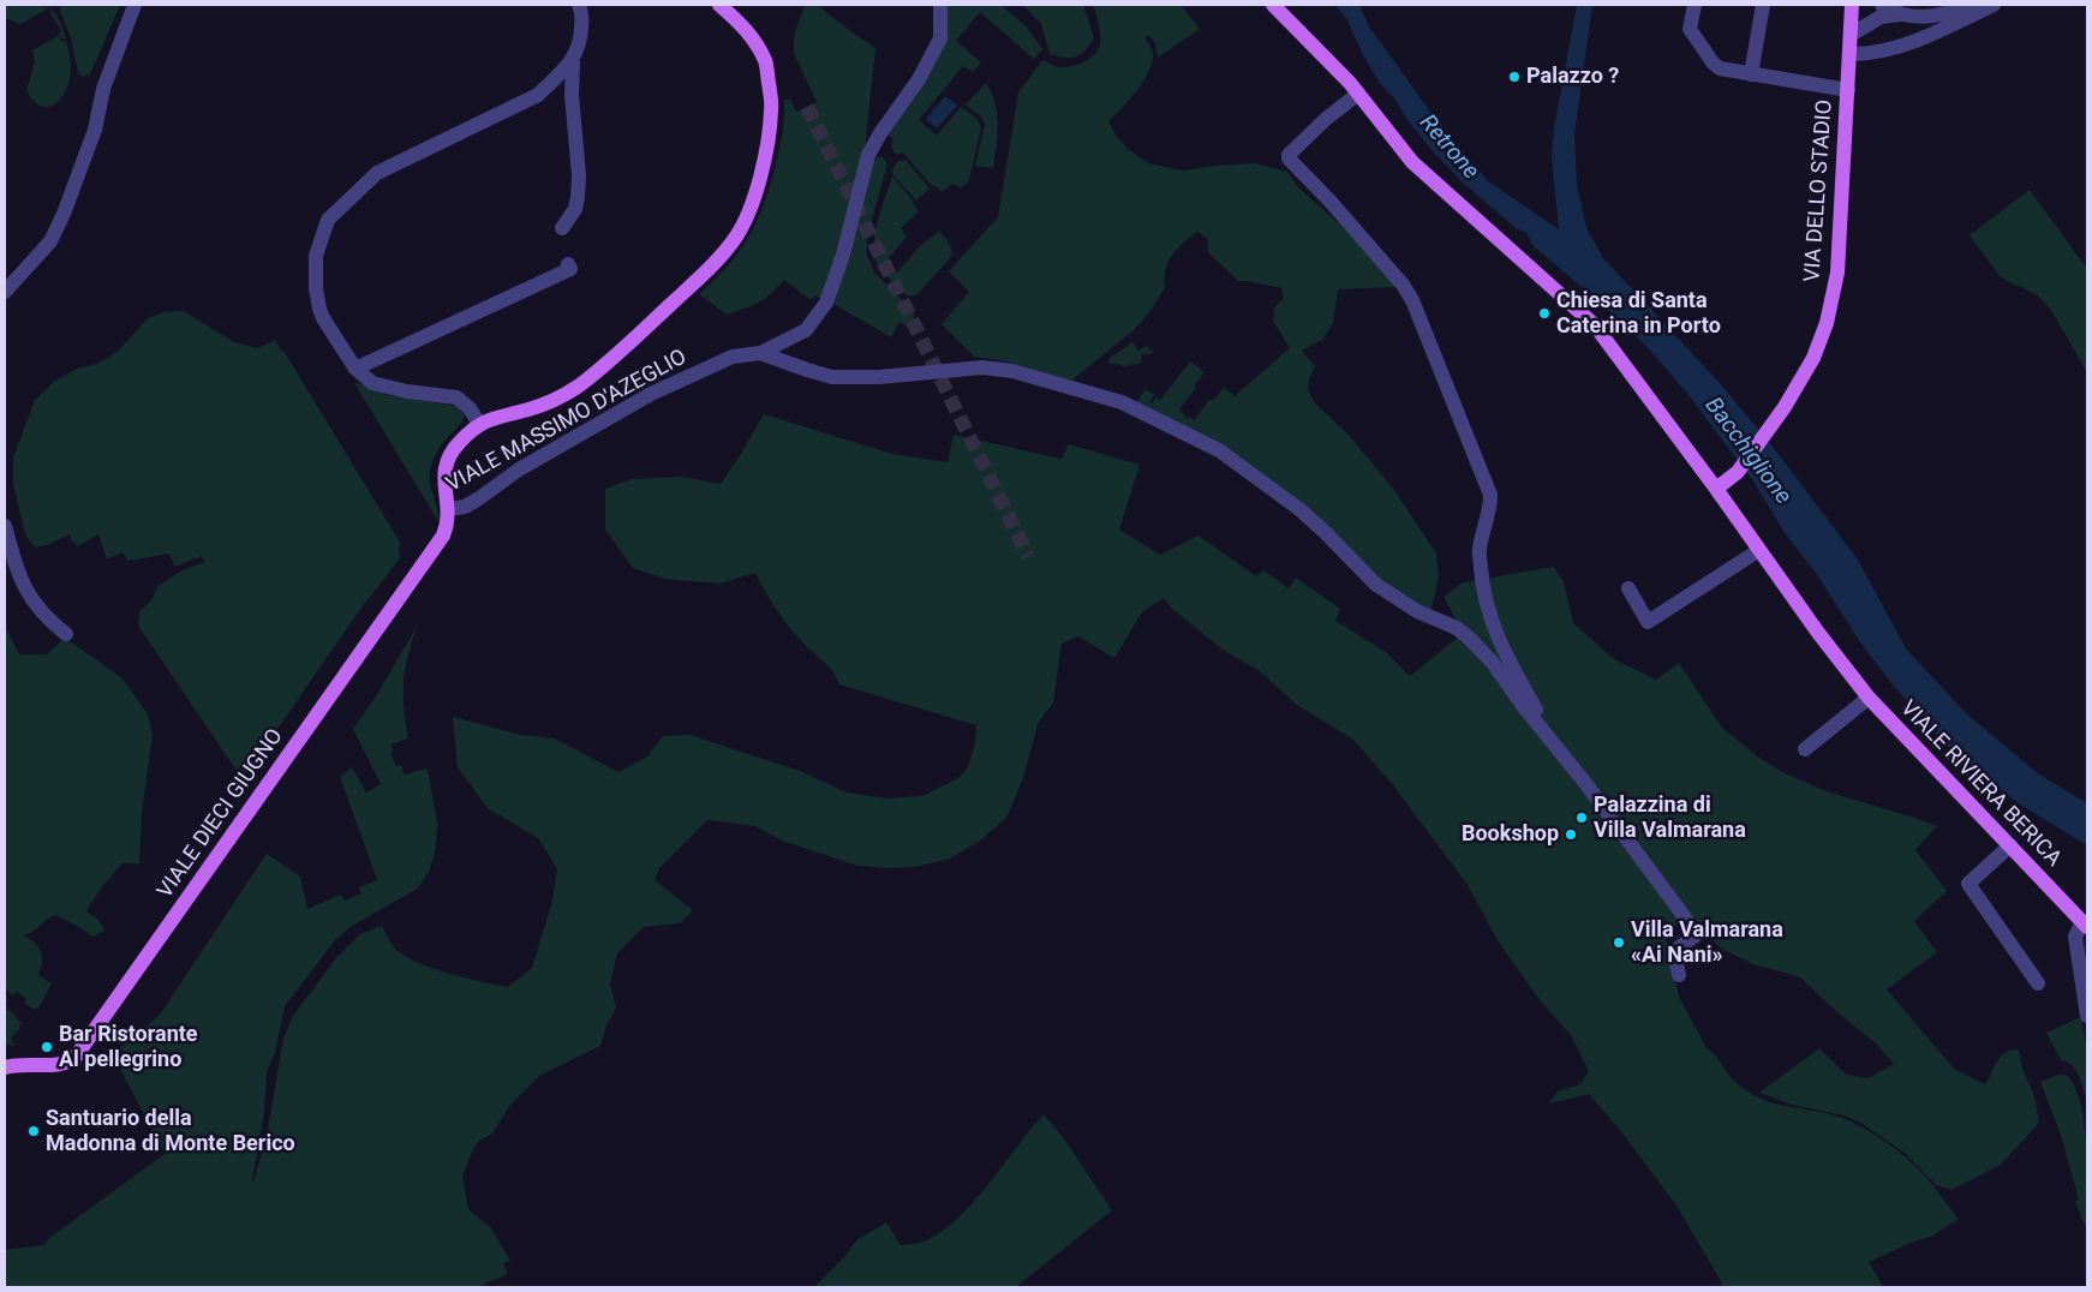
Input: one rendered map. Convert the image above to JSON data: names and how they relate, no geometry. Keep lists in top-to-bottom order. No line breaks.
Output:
{"streets":{"main road":["VIA DELLO STADIO","VIALE RIVIERA BERICA","VIALE DIECI GIUGNO"],"street":["VIALE MASSIMO D'AZEGLIO"]},"crossings":[["VIA DELLO STADIO","VIALE RIVIERA BERICA"],["VIALE MASSIMO D'AZEGLIO","VIALE DIECI GIUGNO"]],"water":["Retrone","Bacchiglione"],"places":["Palazzo ?","Chiesa di Santa Caterina in Porto","Palazzina di Villa Valmarana","Bookshop","Villa Valmarana «Ai Nani»","Bar Ristorante Al pellegrino","Santuario della Madonna di Monte Berico"]}
